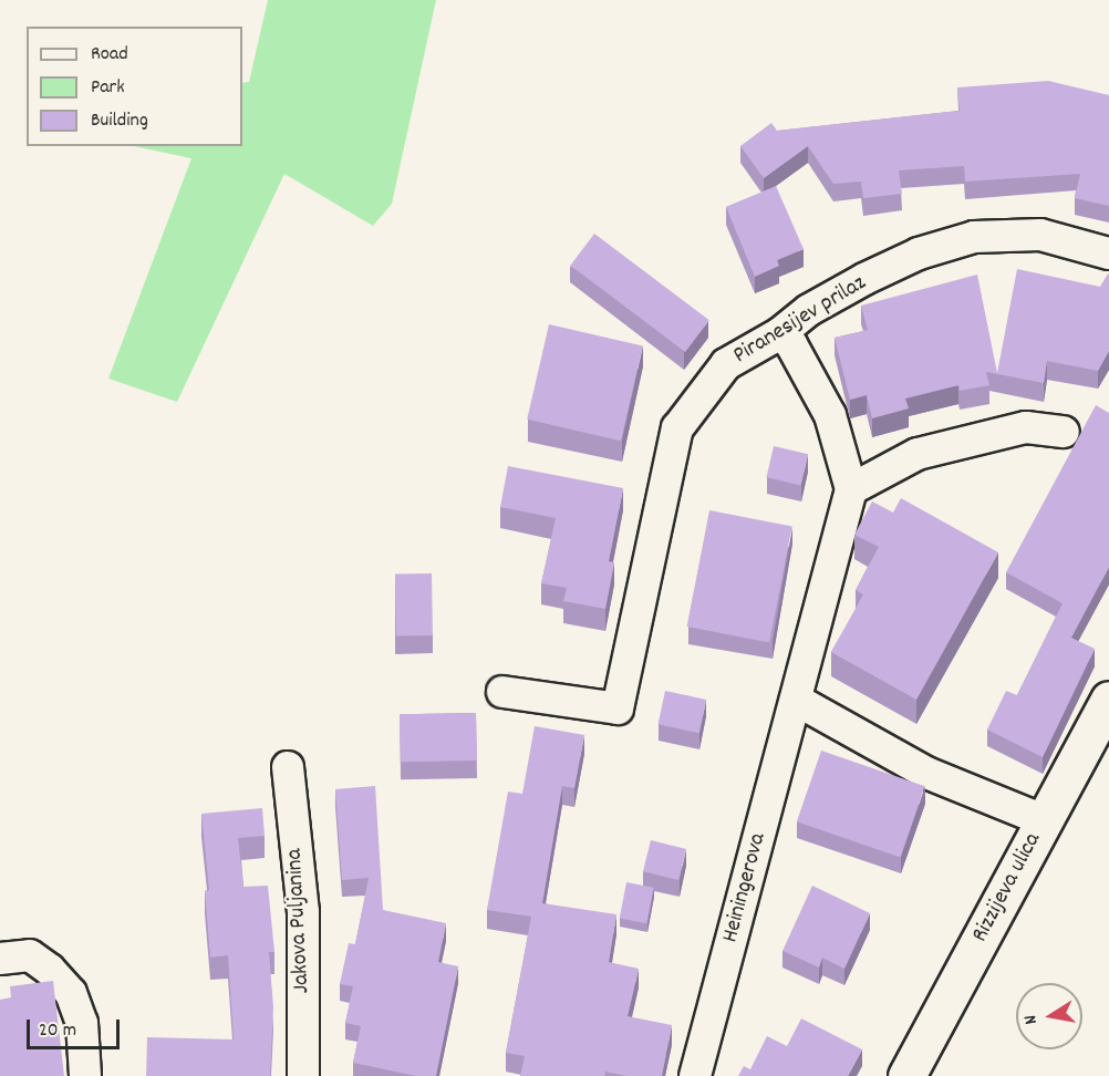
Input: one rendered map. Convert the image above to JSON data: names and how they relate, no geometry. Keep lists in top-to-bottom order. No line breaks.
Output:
{"streets":{"street":["Piranesijev prilaz","Heiningerova","Rizzijeva ulica","Jakova Puljanina"]},"legend":["Road","Park","Building"],"scale_bar":"20 m","north":"left"}
